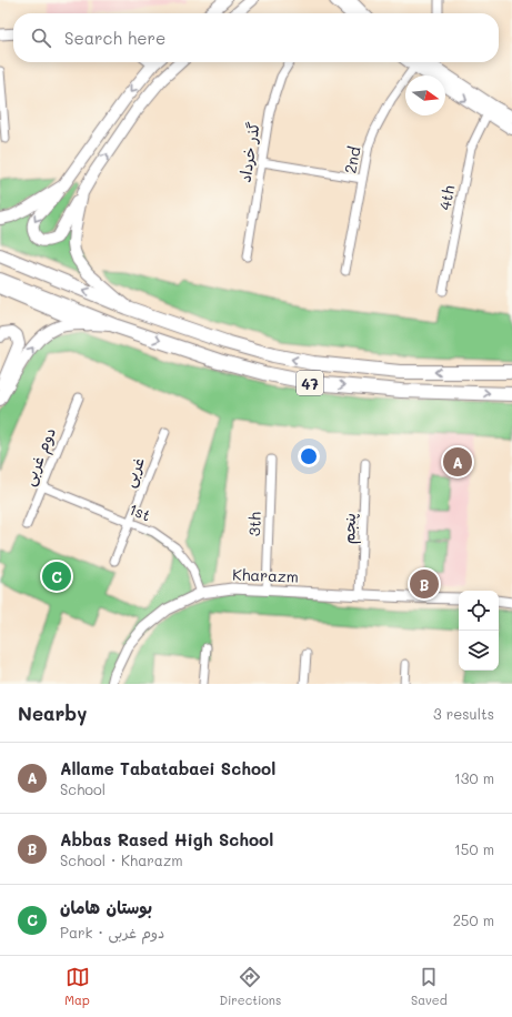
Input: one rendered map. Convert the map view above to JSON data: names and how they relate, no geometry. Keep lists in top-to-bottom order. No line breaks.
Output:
{"streets":{"highway":["47"],"street":["گذر خرداد","2nd","4th","دوم غربی","غربی","1st","3th","پنجم","Kharazm"]},"crossings":[["دوم غربی","1st"],["غربی","1st"],["1st","Kharazm"],["3th","Kharazm"],["پنجم","Kharazm"]],"north":"right","page":{"search":"Search here","pins":["A","C","B"],"heading":["Nearby","3 results"],"list":[{"mark":"A","name":"Allame Tabatabaei School","note":"School","value":"130 m"},{"mark":"B","name":"Abbas Rased High School","note":"School · Kharazm","value":"150 m"},{"mark":"C","name":"بوستان هامان","note":"Park · دوم غربی","value":"250 m"}],"nav":["Map","Directions","Saved"]}}
